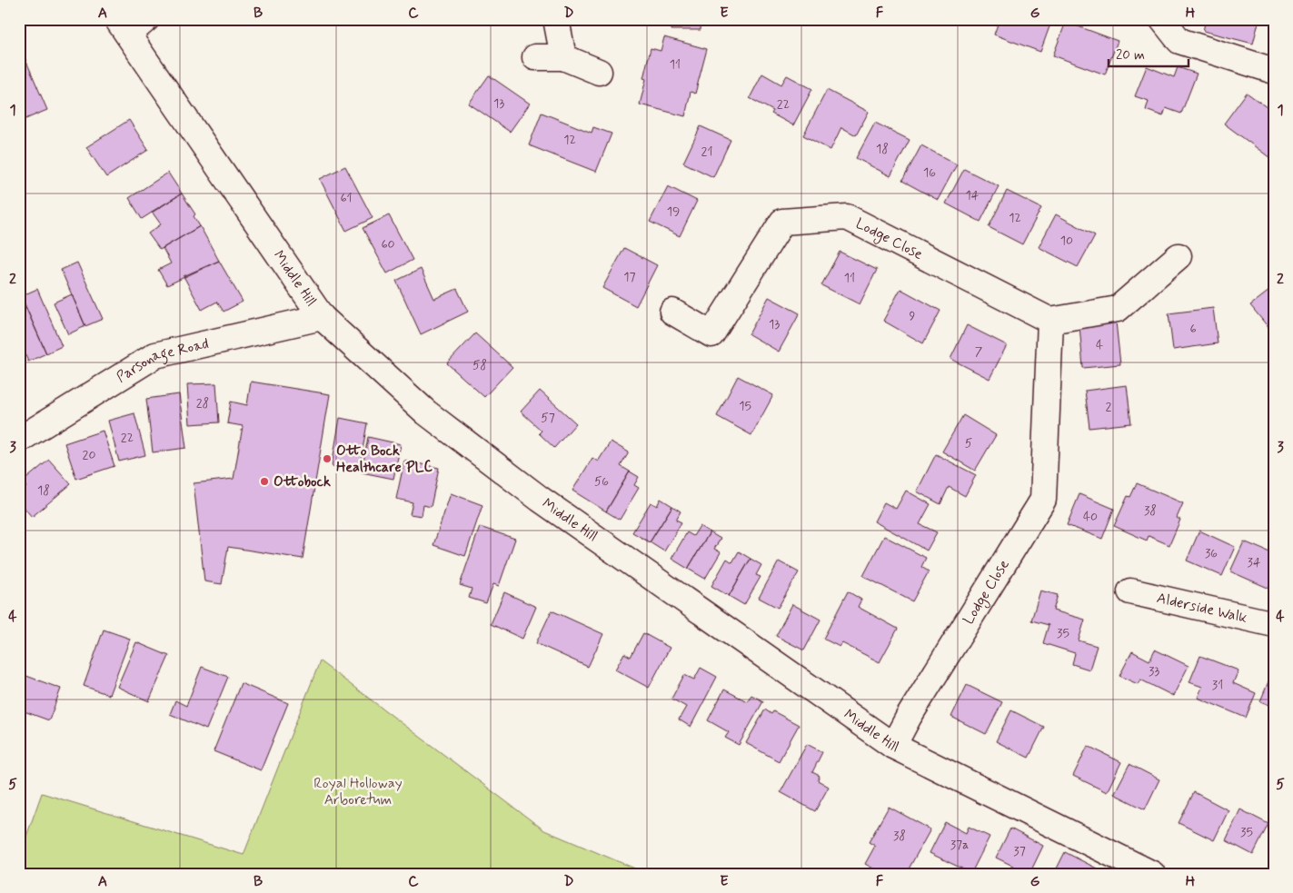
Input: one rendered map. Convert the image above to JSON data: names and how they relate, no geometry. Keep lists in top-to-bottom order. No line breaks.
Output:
{"streets":{"street":["Lodge Close","Middle Hill","Parsonage Road","Alderside Walk"]},"crossings":[["Lodge Close","Middle Hill"],["Middle Hill","Parsonage Road"]],"parks":["Royal Holloway Arboretum"],"places":["Otto Bock Healthcare PLC","Ottobock"],"house_numbers":["11","13","22","12","18","21","16","14","61","19","12","10","60","17","11","9","13","6","4","7","58","28","15","2","57","22","5","20","56","18","38","40","36","34","35","33","31","35","38","37a","37"],"scale_bar":"20 m","grid":{"columns":["A","B","C","D","E","F","G","H"],"rows":["1","2","3","4","5"]}}
